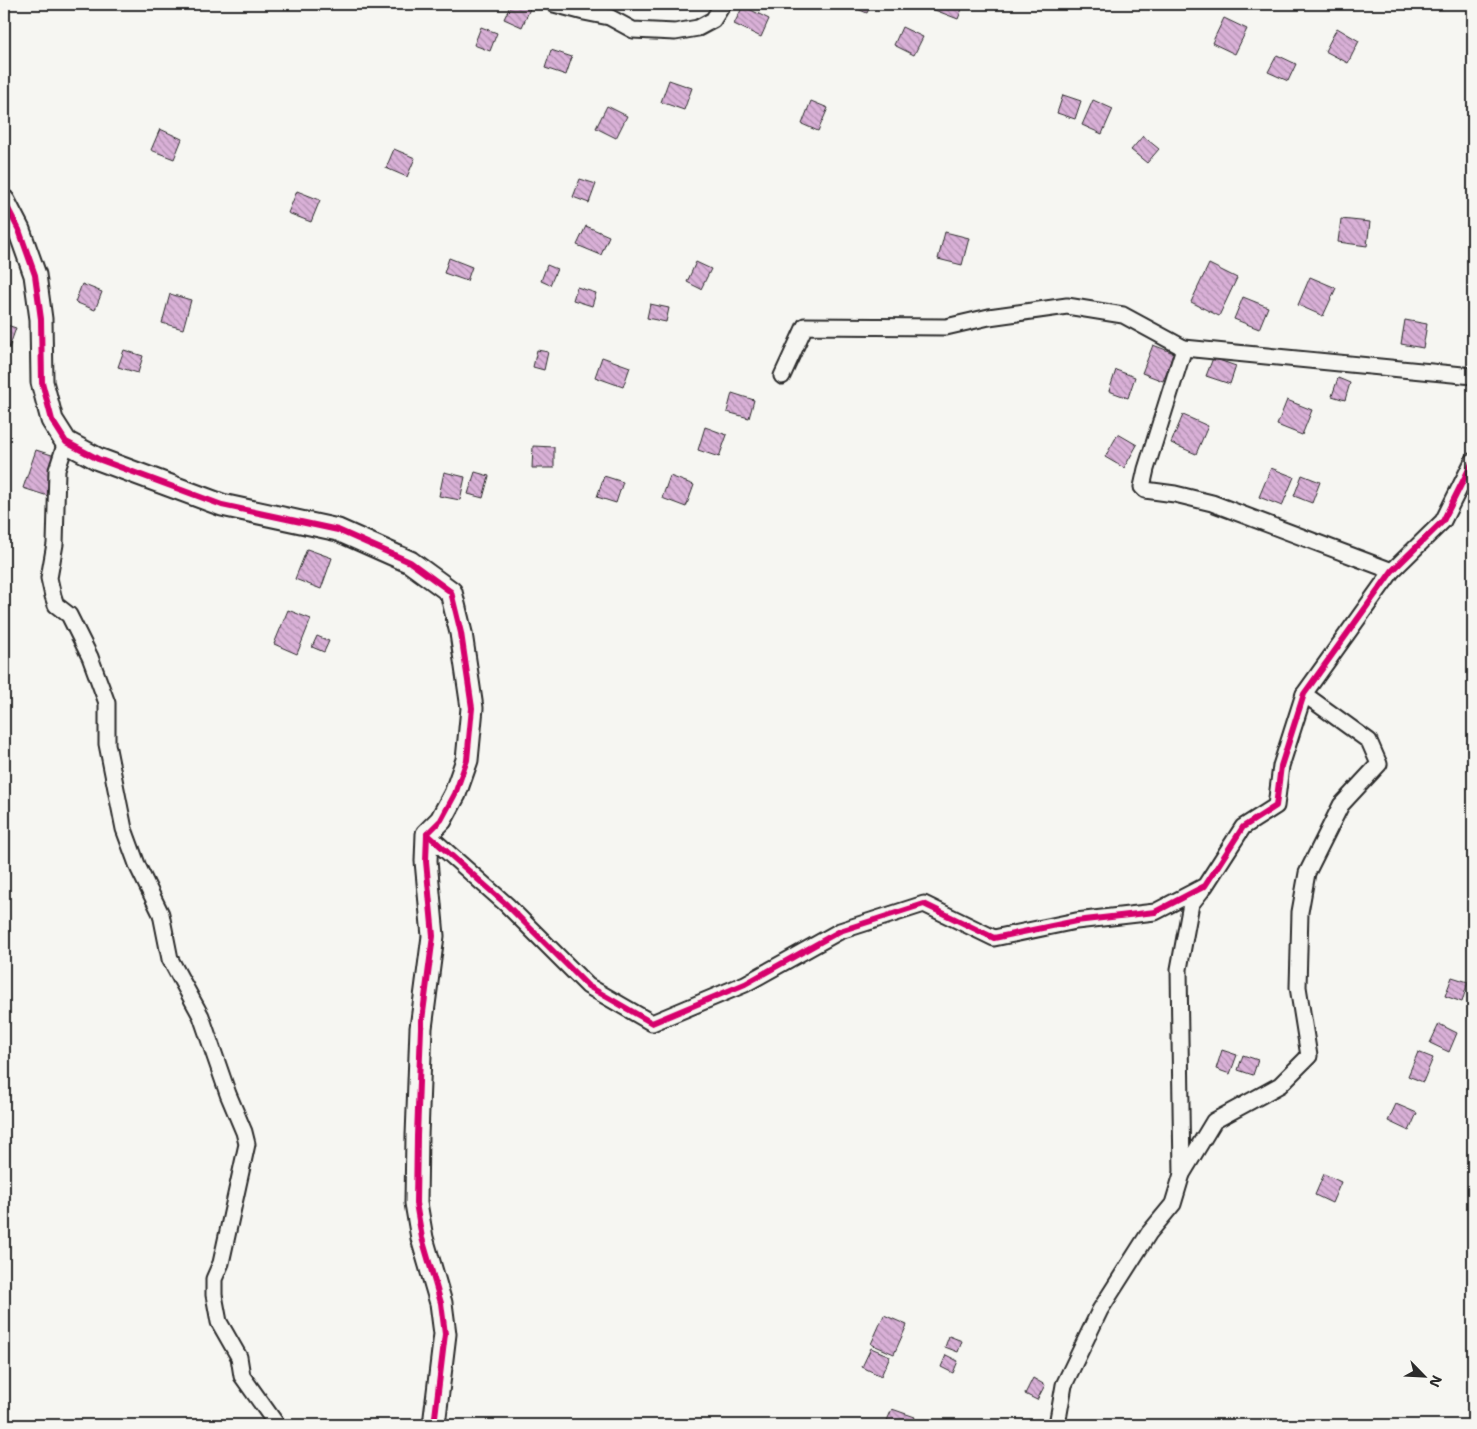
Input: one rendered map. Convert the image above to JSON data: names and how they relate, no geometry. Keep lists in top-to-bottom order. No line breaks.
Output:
{"north":"bottom right"}
